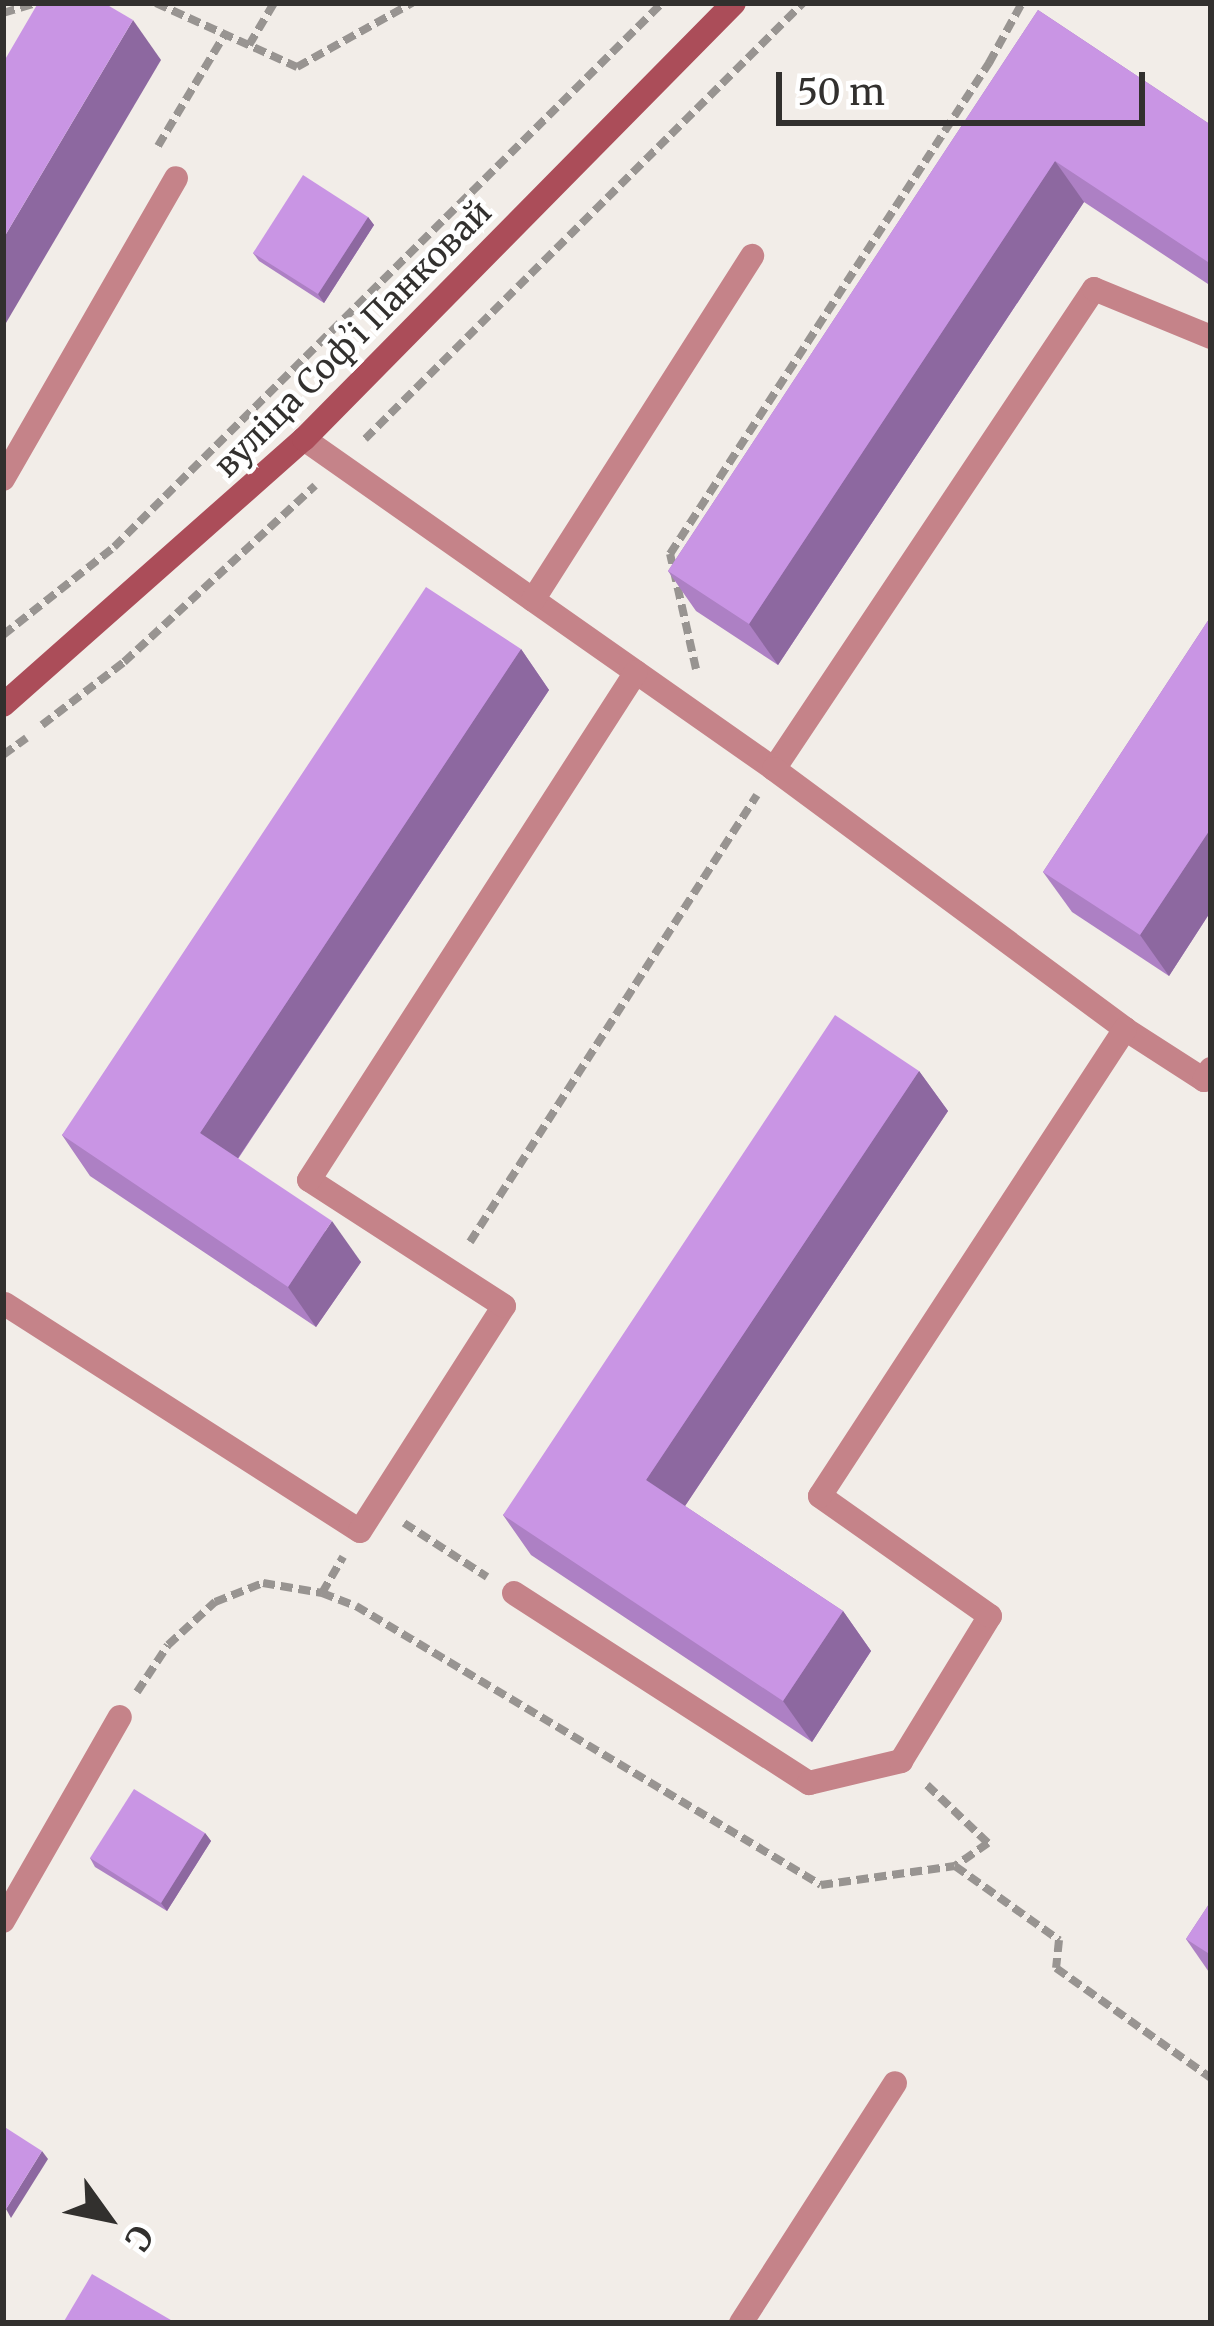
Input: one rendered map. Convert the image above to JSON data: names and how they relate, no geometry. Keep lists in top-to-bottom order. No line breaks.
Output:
{"streets":{"main road":["вуліца Софʼі Панковай"]},"scale_bar":"50 m","north":"bottom right"}
